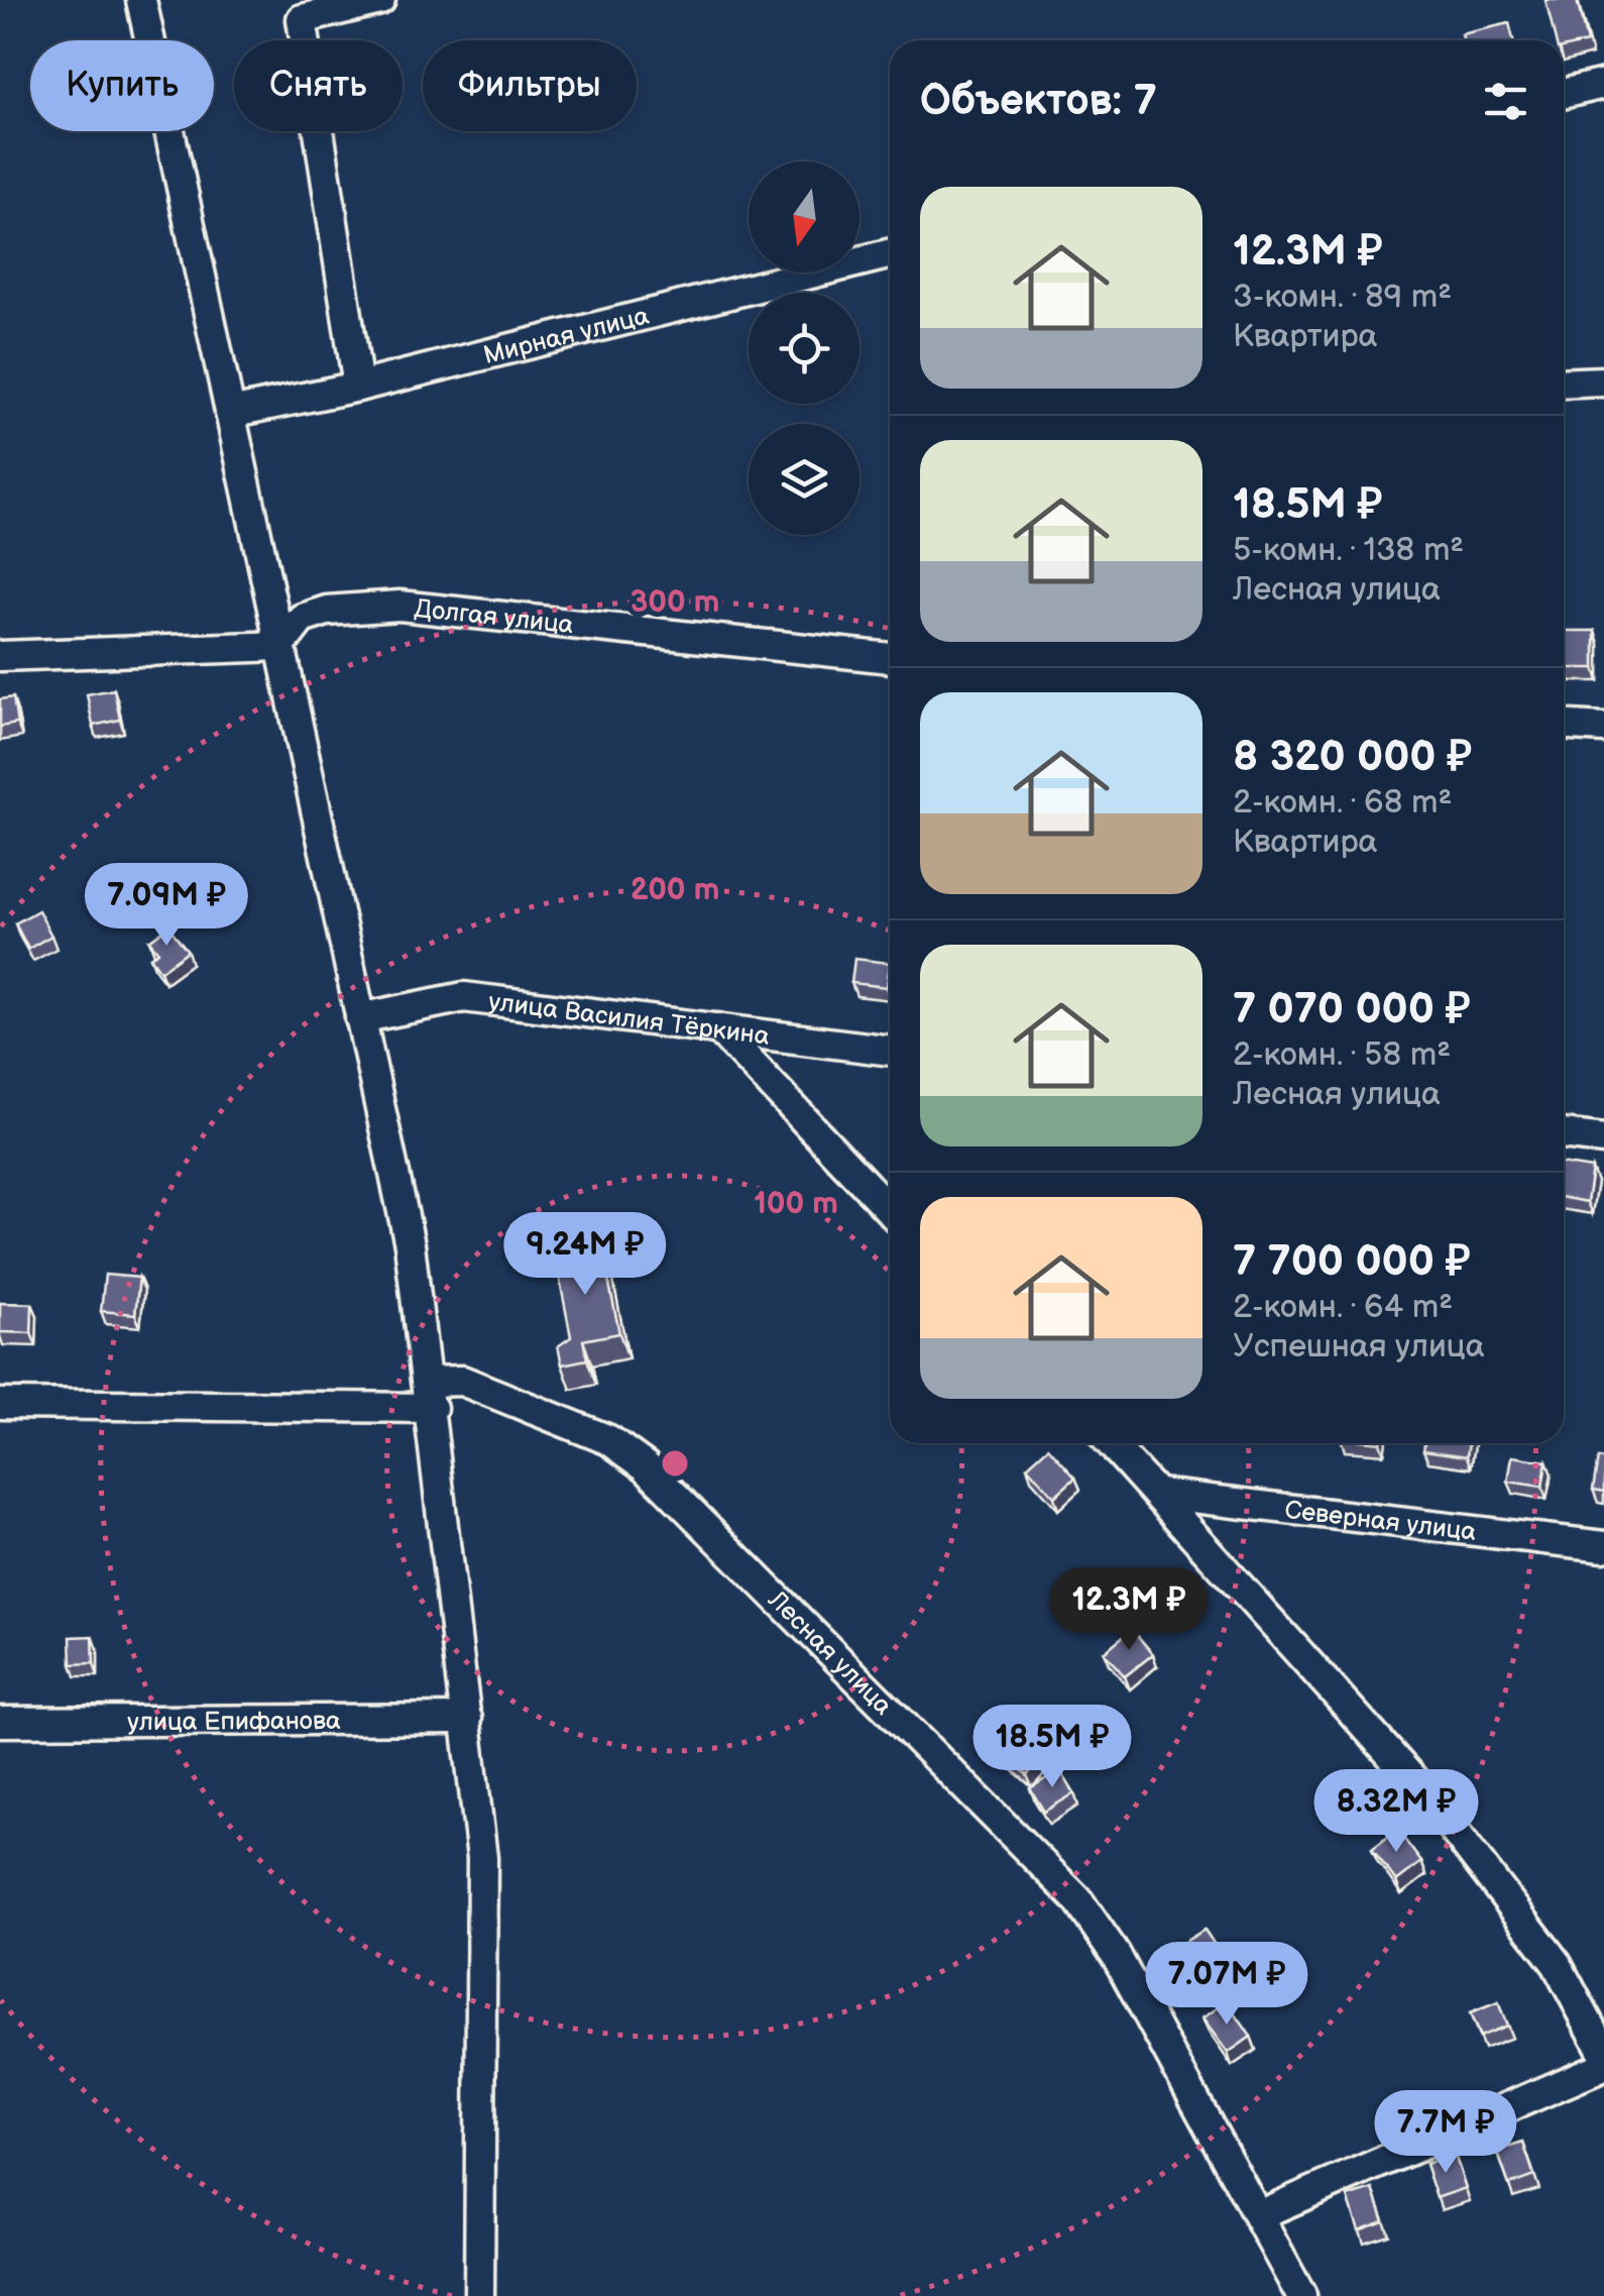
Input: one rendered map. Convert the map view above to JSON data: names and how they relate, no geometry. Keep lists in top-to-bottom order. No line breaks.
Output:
{"streets":{"street":["Мирная улица","Долгая улица","улица Василия Тёркина","Северная улица","Лесная улица","улица Епифанова"]},"north":"bottom","page":{"chip":["Купить","Снять","Фильтры"],"heading":"Объектов: 7","list":[{"name":"12.3M ₽","note":"3-комн. · 89 m² · Квартира"},{"name":"18.5M ₽","note":"5-комн. · 138 m² · Лесная улица"},{"name":"8 320 000 ₽","note":"2-комн. · 68 m² · Квартира"},{"name":"7 070 000 ₽","note":"2-комн. · 58 m² · Лесная улица"},{"name":"7 700 000 ₽","note":"2-комн. · 64 m² · Успешная улица"}],"price":["7.09M ₽","9.24M ₽","12.3M ₽","18.5M ₽","8.32M ₽","7.07M ₽","7.7M ₽"]},"rings":["300 m","200 m","100 m"]}
